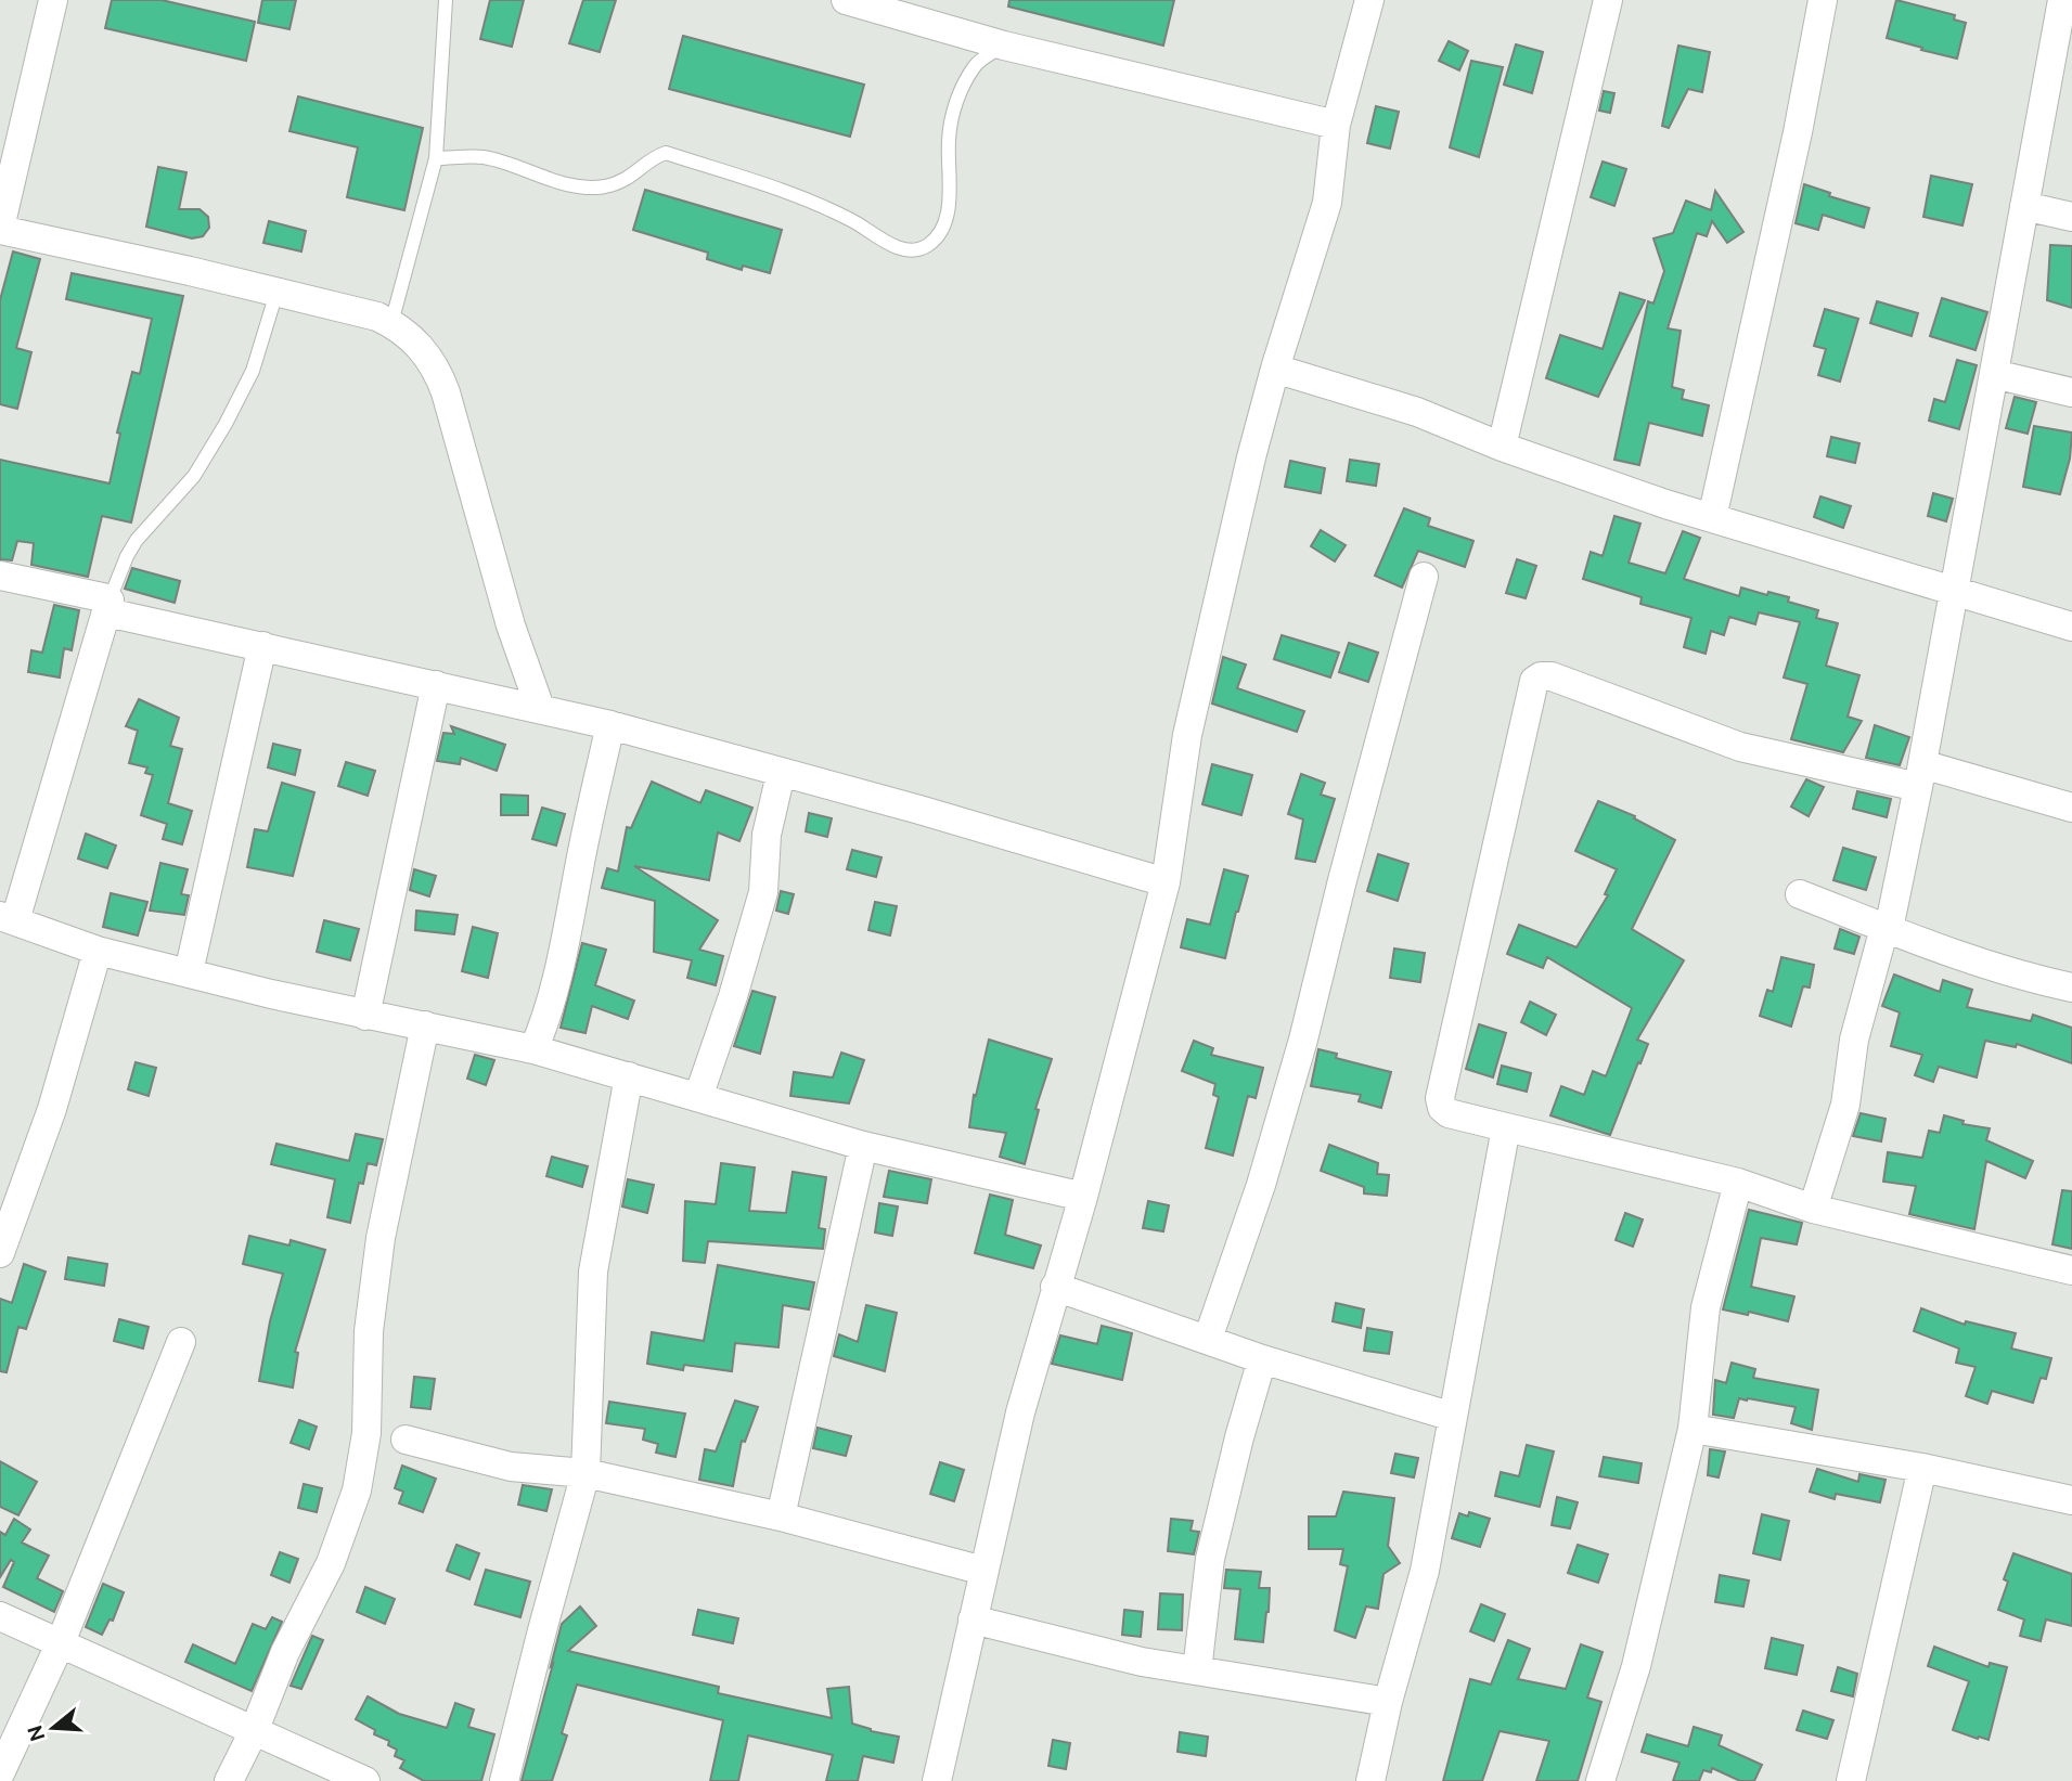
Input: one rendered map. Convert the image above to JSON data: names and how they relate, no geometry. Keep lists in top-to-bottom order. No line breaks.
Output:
{"north":"left"}
